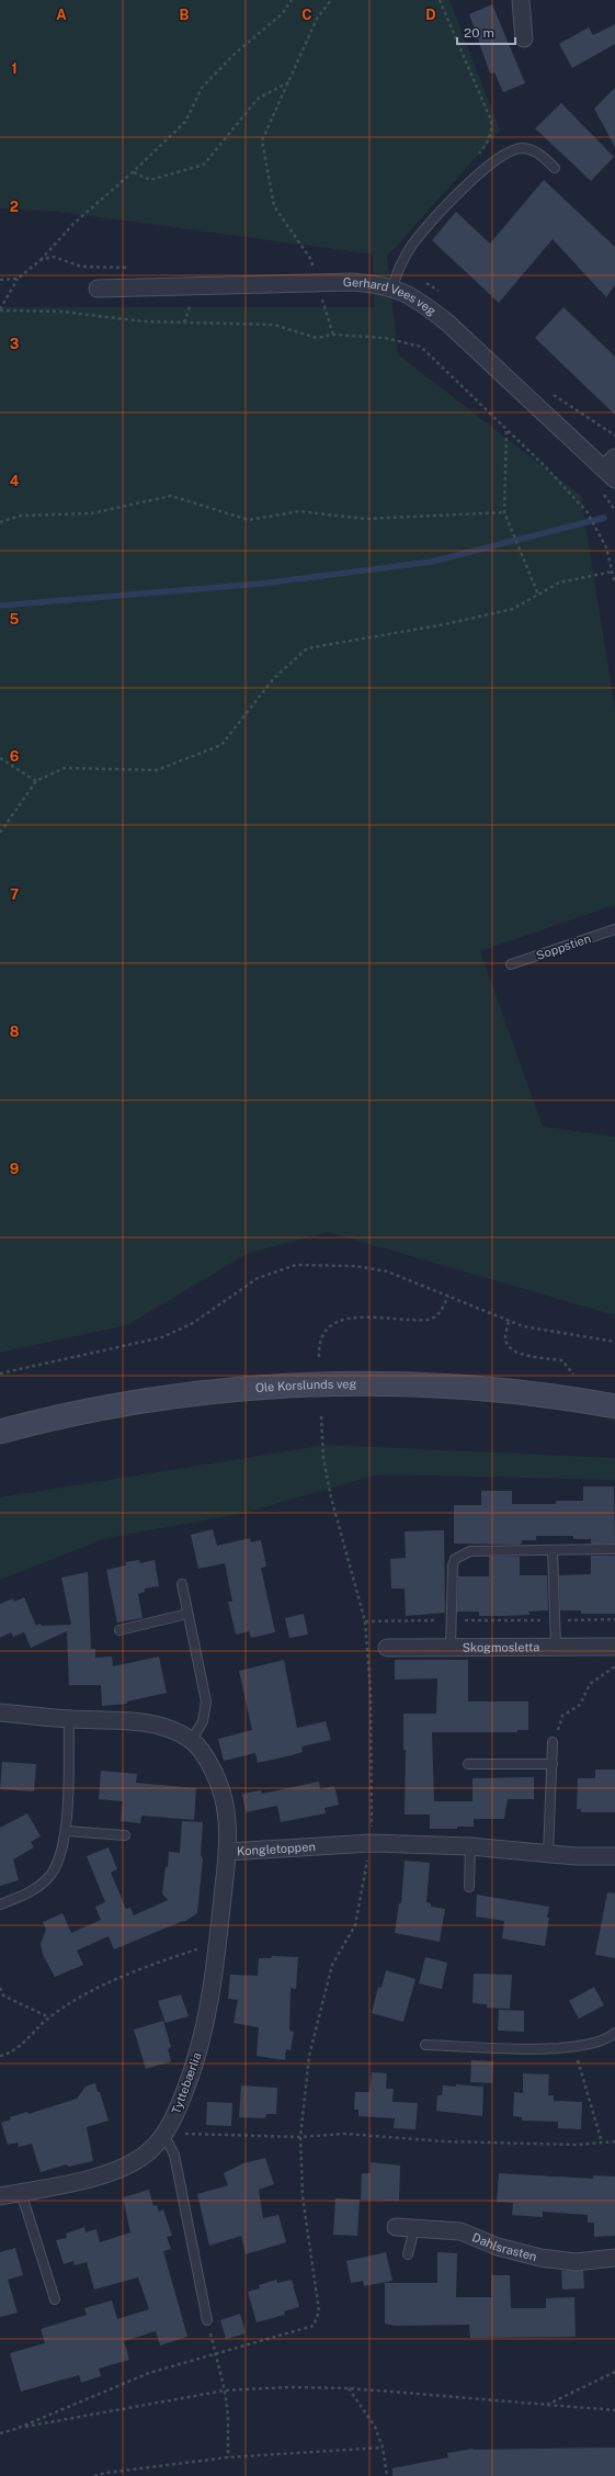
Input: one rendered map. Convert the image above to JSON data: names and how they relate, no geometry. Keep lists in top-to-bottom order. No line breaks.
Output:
{"streets":{"street":["Gerhard Vees veg","Ole Korslunds veg","Skogmosletta","Kongletoppen","Tyttebærlia","Dahlsrasten"],"lane":["Soppstien"]},"crossings":[["Kongletoppen","Tyttebærlia"]],"scale_bar":"20 m","grid":{"columns":["A","B","C","D"],"rows":["1","2","3","4","5","6","7","8","9"]}}
